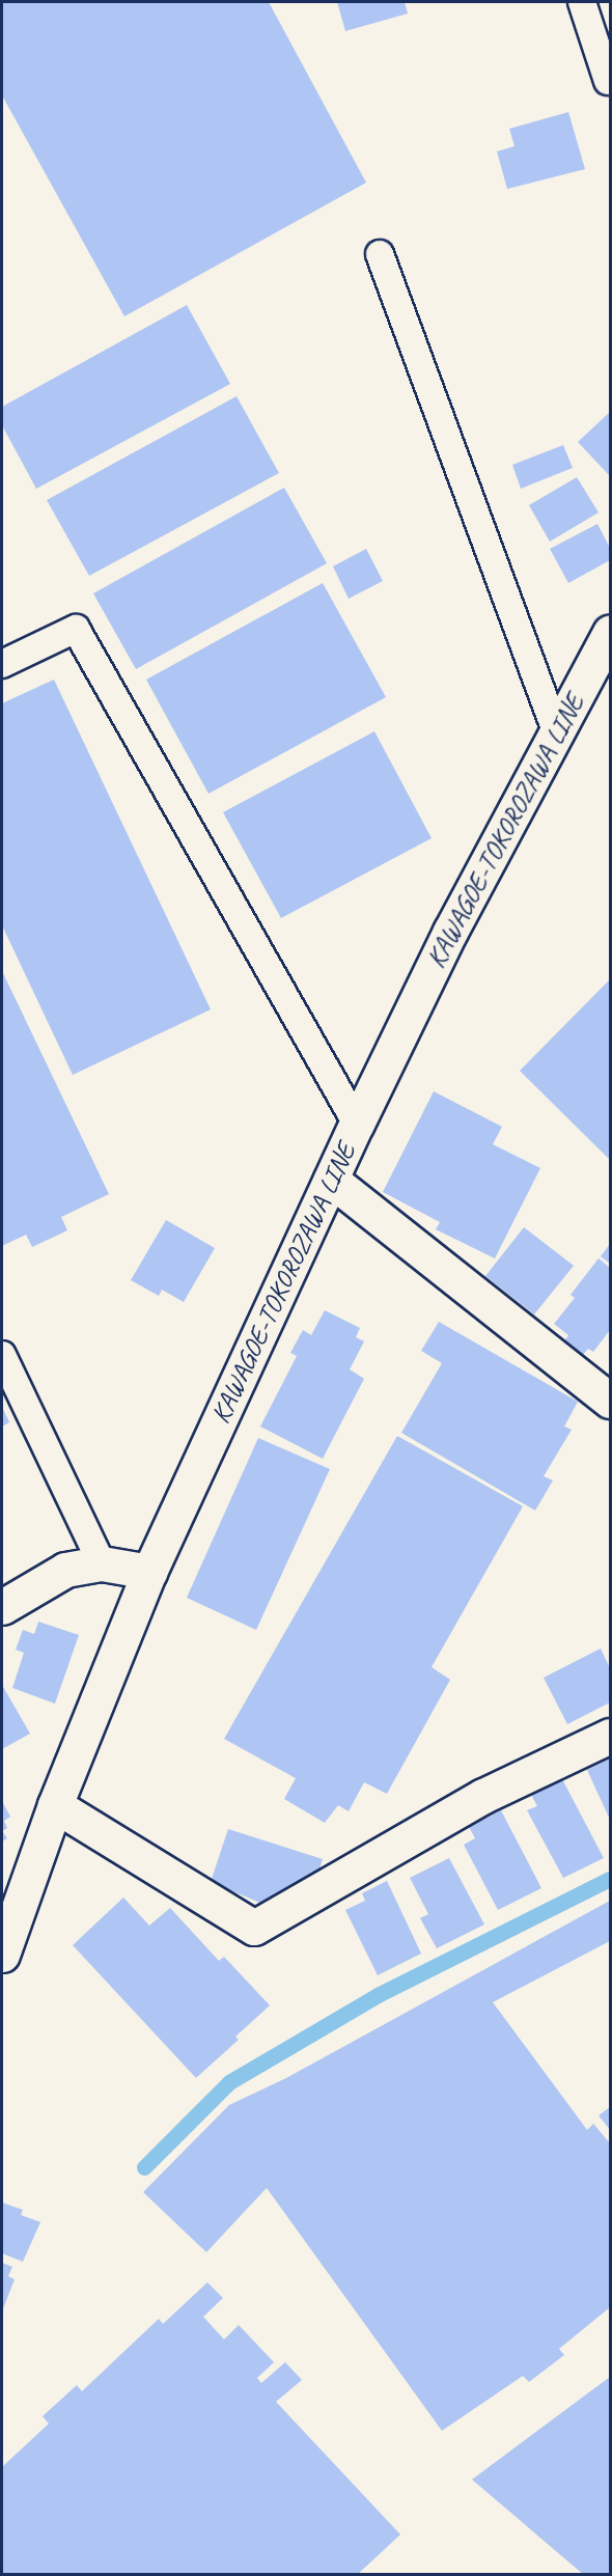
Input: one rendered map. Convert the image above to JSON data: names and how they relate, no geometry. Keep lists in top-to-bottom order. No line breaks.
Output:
{"streets":{"main road":["KAWAGOE-TOKOROZAWA LINE"]}}
